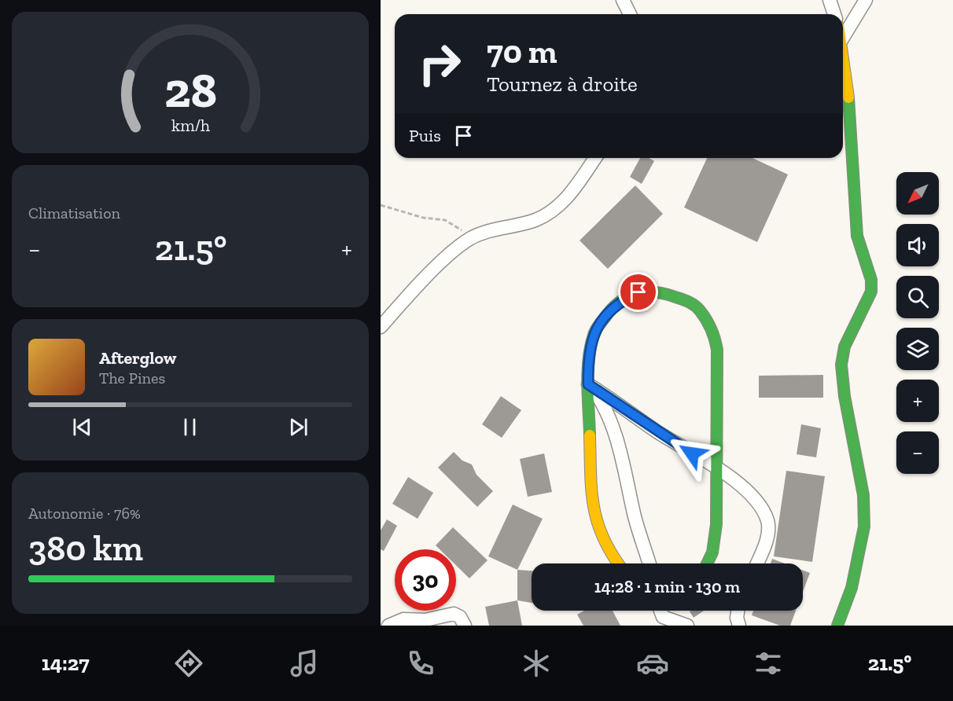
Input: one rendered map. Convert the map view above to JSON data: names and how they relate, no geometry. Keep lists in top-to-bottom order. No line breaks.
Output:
{"north":"bottom left","page":{"turn":["70 m","Tournez à droite"],"then":"Puis","tile":["Climatisation",["Autonomie · 76%","380 km"]],"map_buttons":["+","−"],"heat":["−","21.5°","+"],"song":["Afterglow","The Pines"],"limit":"30","trip":"14:28 · 1 min · 130 m","tabs":["14:27","21.5°"],"gauge":["28","km/h"]}}
